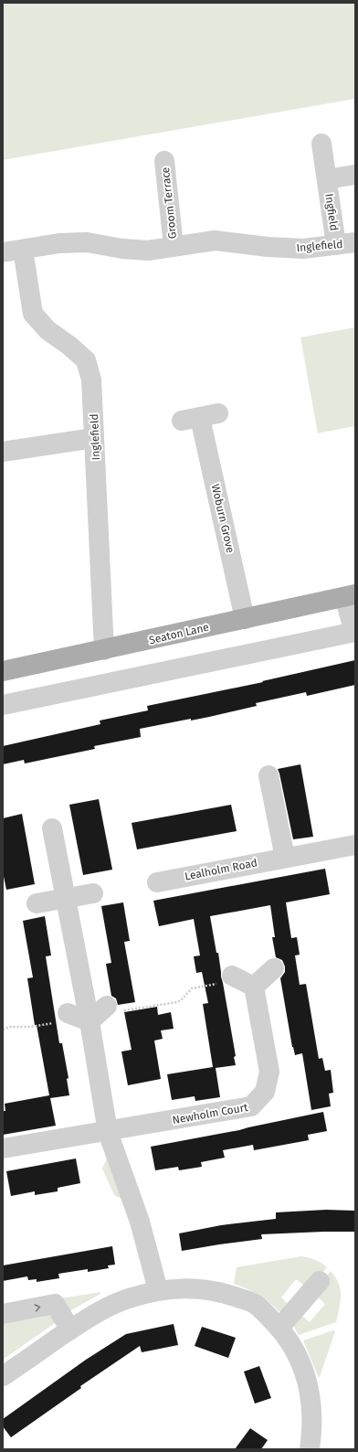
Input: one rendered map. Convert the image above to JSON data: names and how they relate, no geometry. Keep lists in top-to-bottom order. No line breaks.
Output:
{"streets":{"main road":["Seaton Lane"],"street":["Groom Terrace","Ingfield","Inglefield","Woburn Grove","Lealholm Road","Newholm Court"]},"crossings":[["Groom Terrace","Inglefield"],["Ingfield","Inglefield"],["Inglefield","Seaton Lane"],["Woburn Grove","Seaton Lane"]]}
